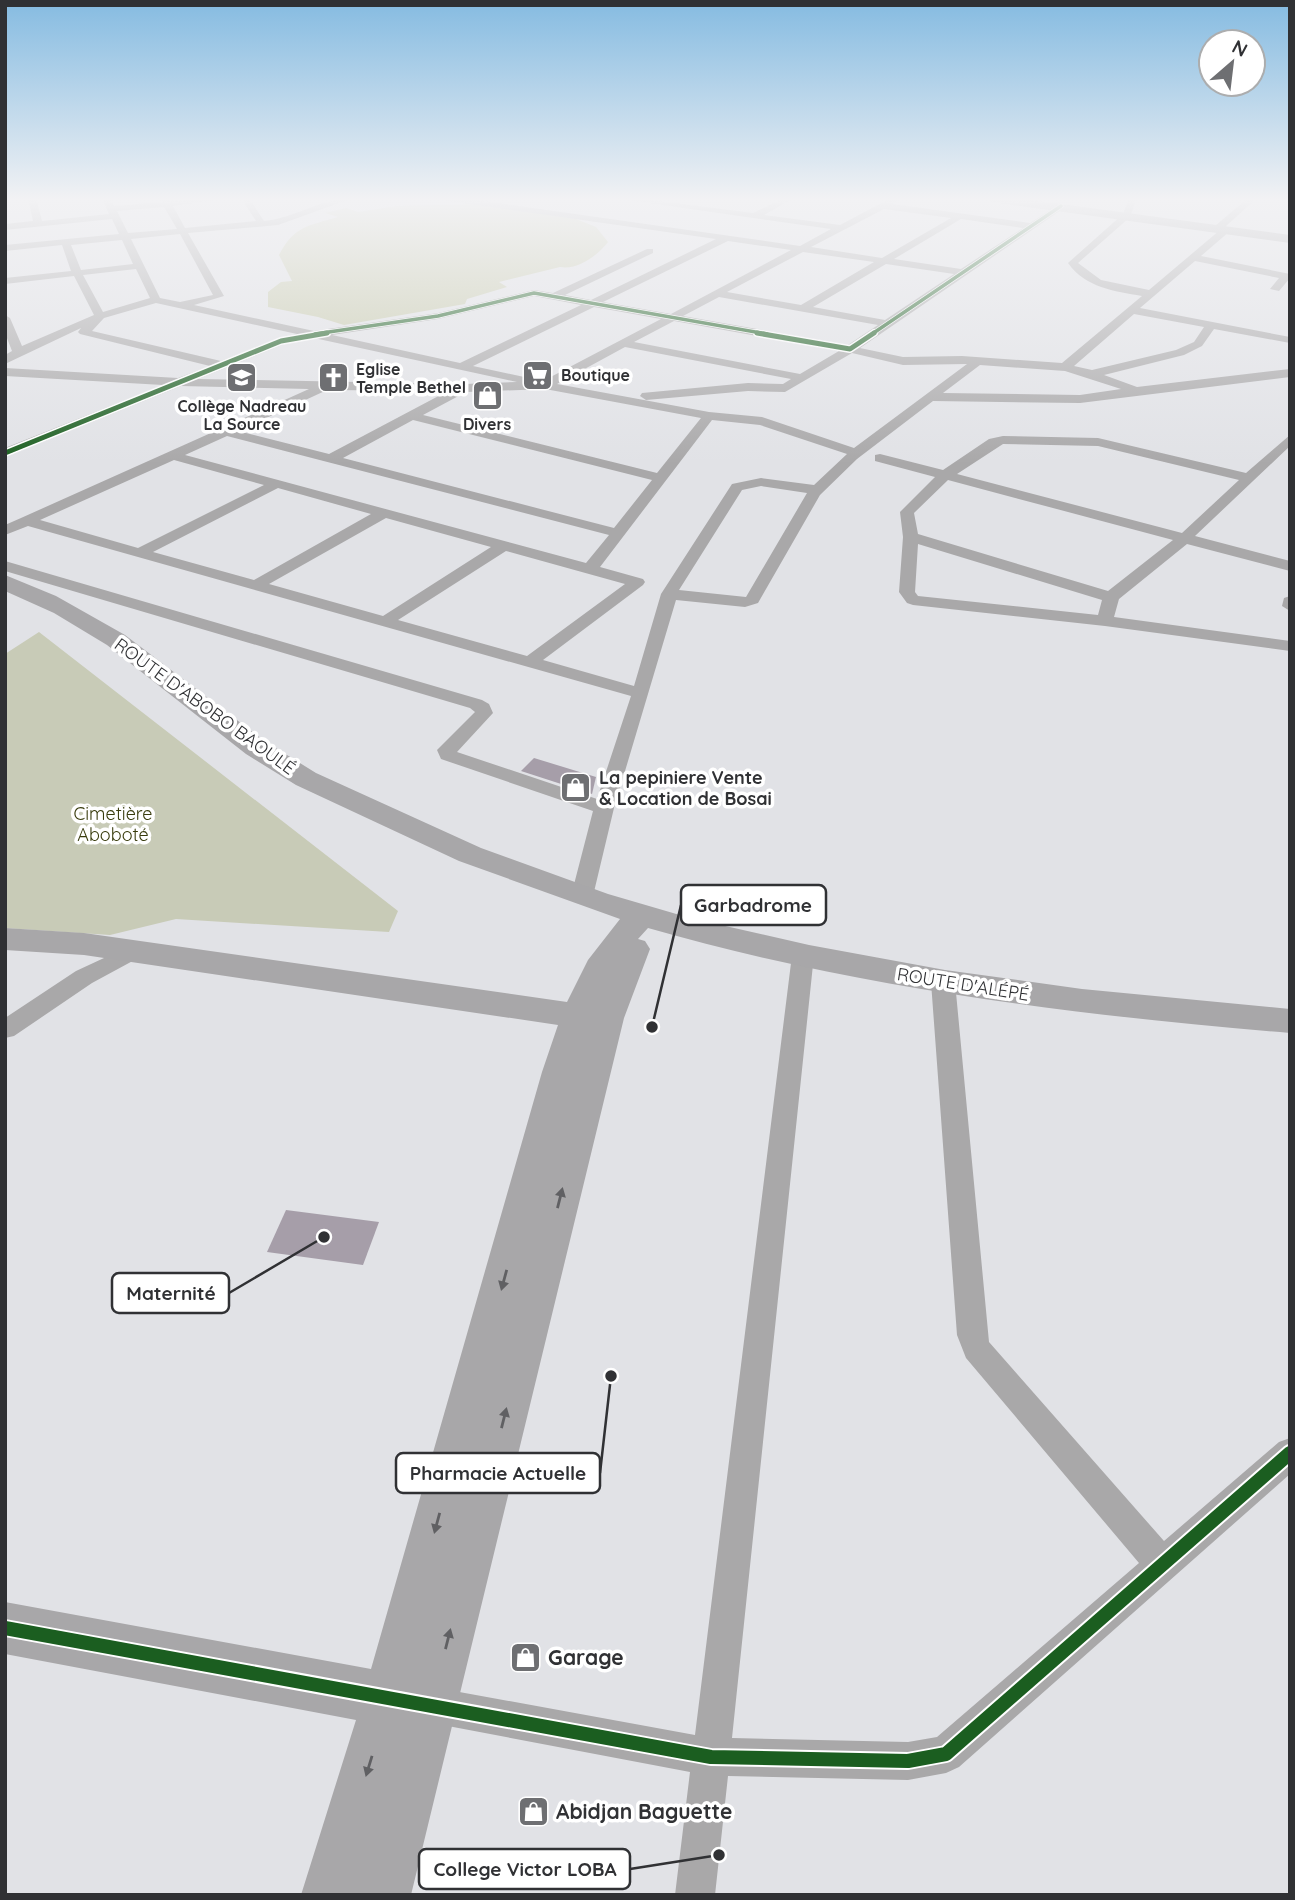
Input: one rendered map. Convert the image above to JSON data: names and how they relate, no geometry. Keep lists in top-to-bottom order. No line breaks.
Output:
{"streets":{"main road":["ROUTE D'ABOBO BAOULÉ","ROUTE D'ALÉPÉ"]},"crossings":[["ROUTE D'ABOBO BAOULÉ","ROUTE D'ALÉPÉ"]],"parks":["Cimetière Aboboté"],"places":{"supermarket":["Boutique"],"school or university":["Collège Nadreau La Source"],"church":["Eglise Temple Bethel"],"shop":["Divers","La pepiniere Vente & Location de Bosai","Garage","Abidjan Baguette"],"other":["Garbadrome","Maternité","Pharmacie Actuelle","College Victor LOBA"]},"north":"top right"}
